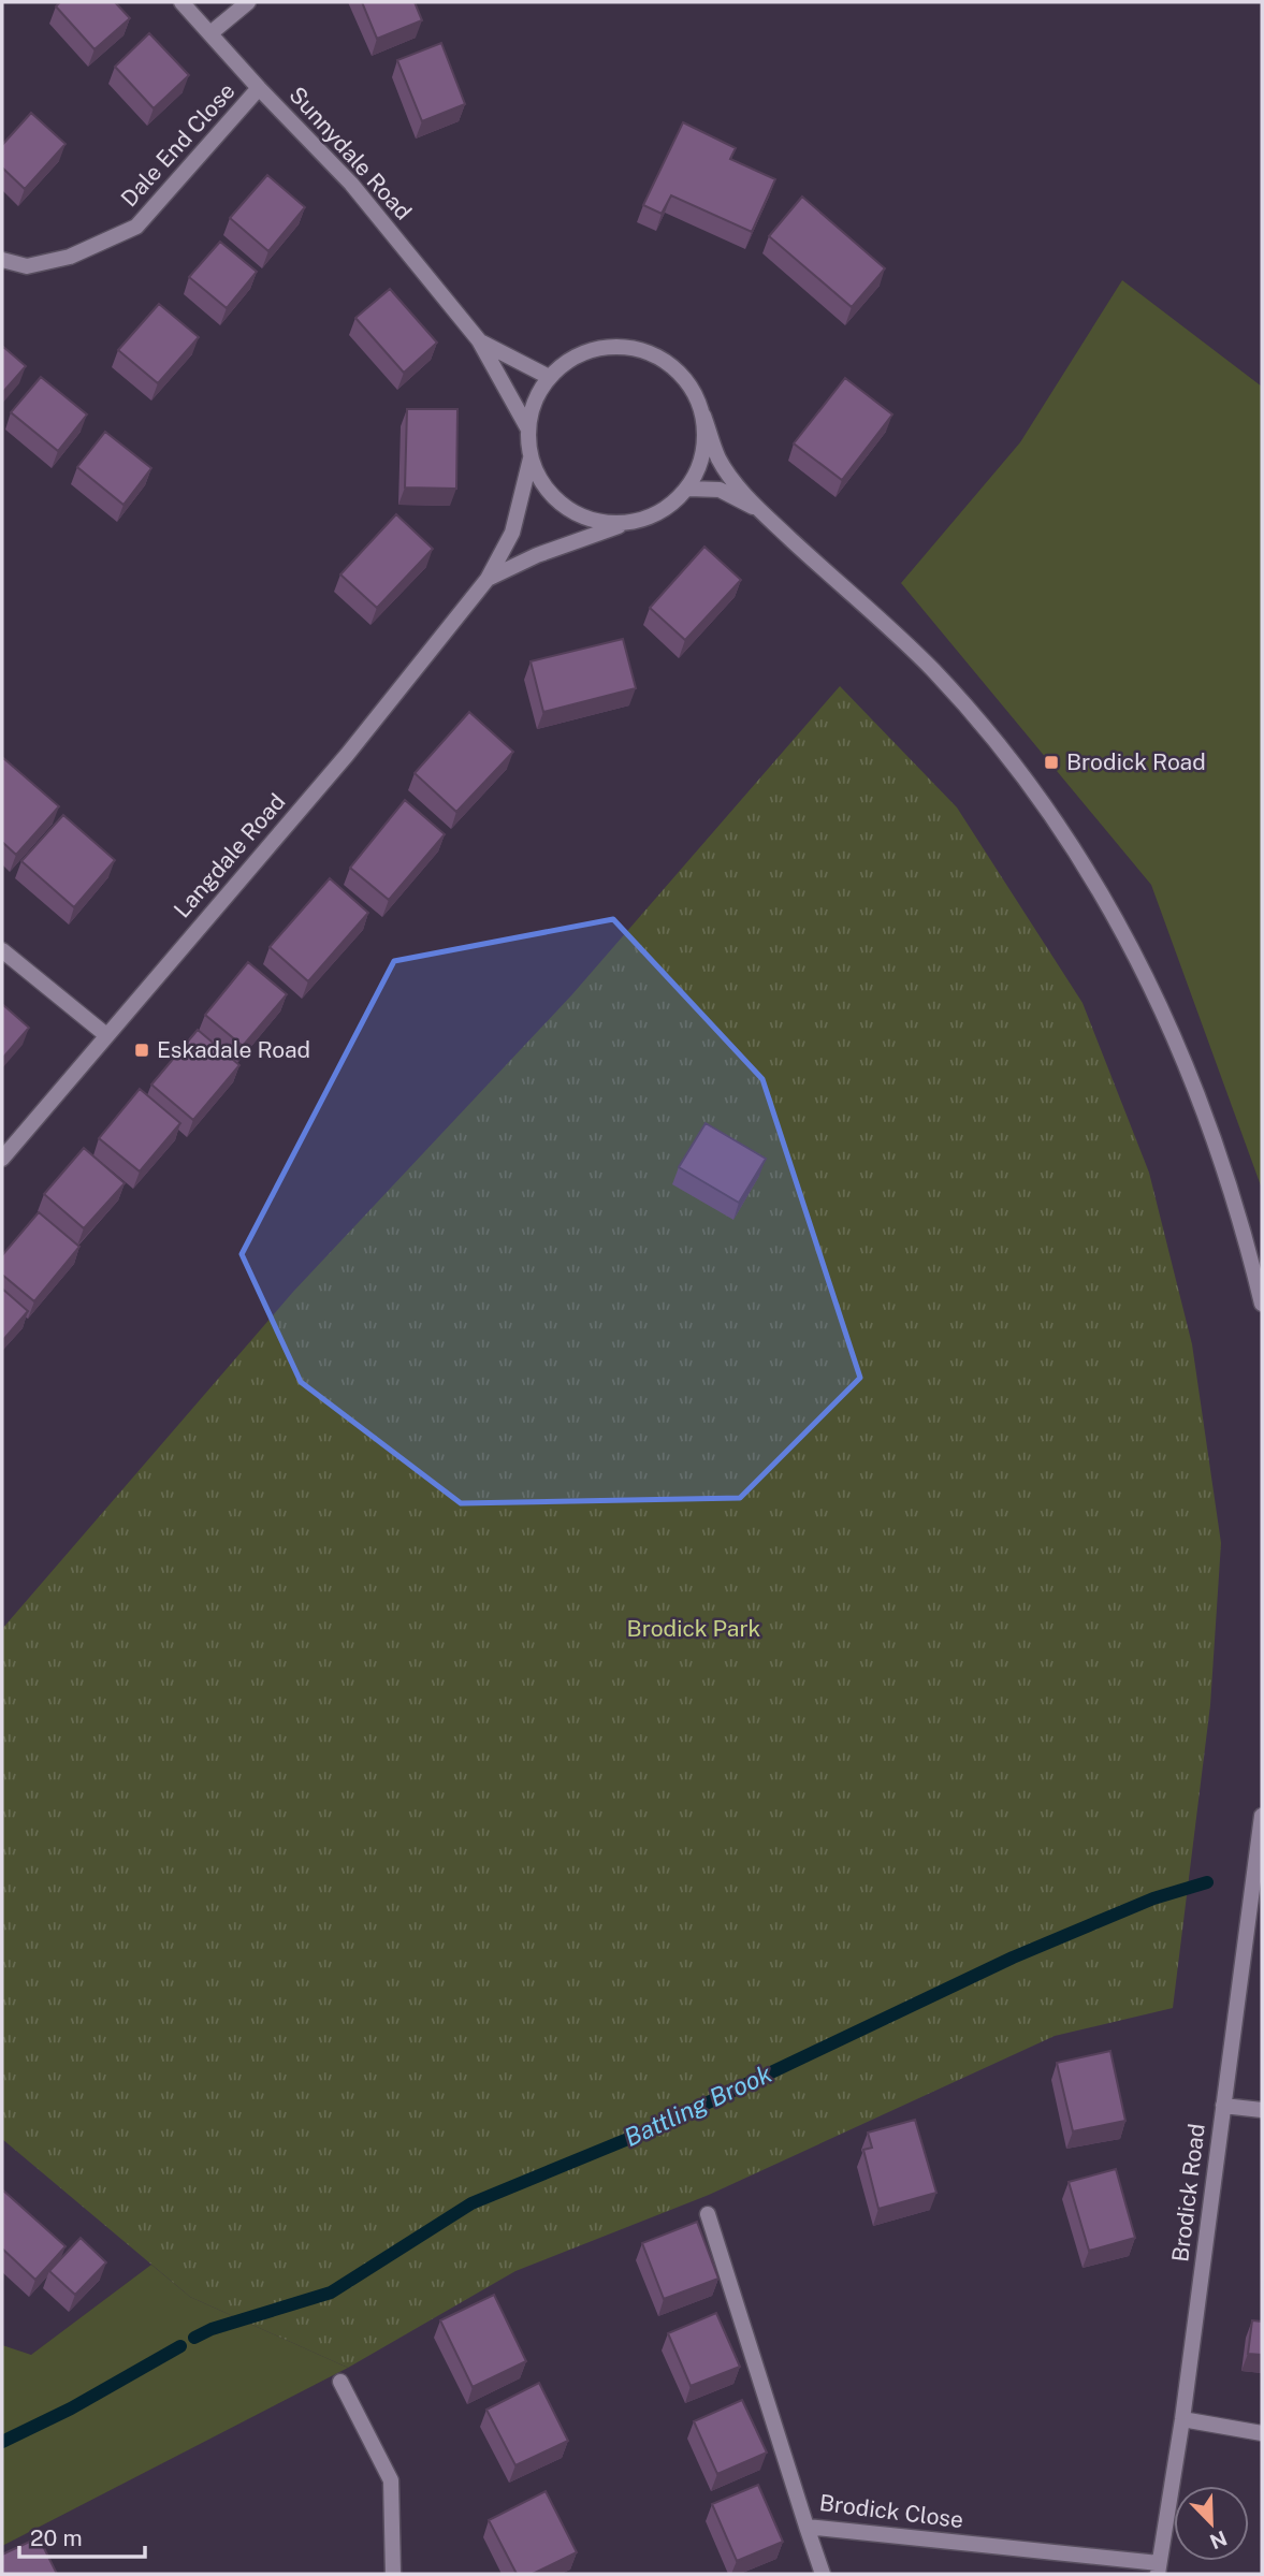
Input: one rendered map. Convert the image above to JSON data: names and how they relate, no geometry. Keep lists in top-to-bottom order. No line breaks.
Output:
{"streets":{"street":["Dale End Close","Sunnydale Road","Langdale Road","Brodick Road","Brodick Close"]},"crossings":[["Dale End Close","Sunnydale Road"],["Sunnydale Road","Langdale Road"],["Brodick Road","Brodick Close"]],"water":["Battling Brook"],"parks":["Brodick Park"],"places":{"transit":["Brodick Road","Eskadale Road"]},"scale_bar":"20 m","north":"bottom right"}
